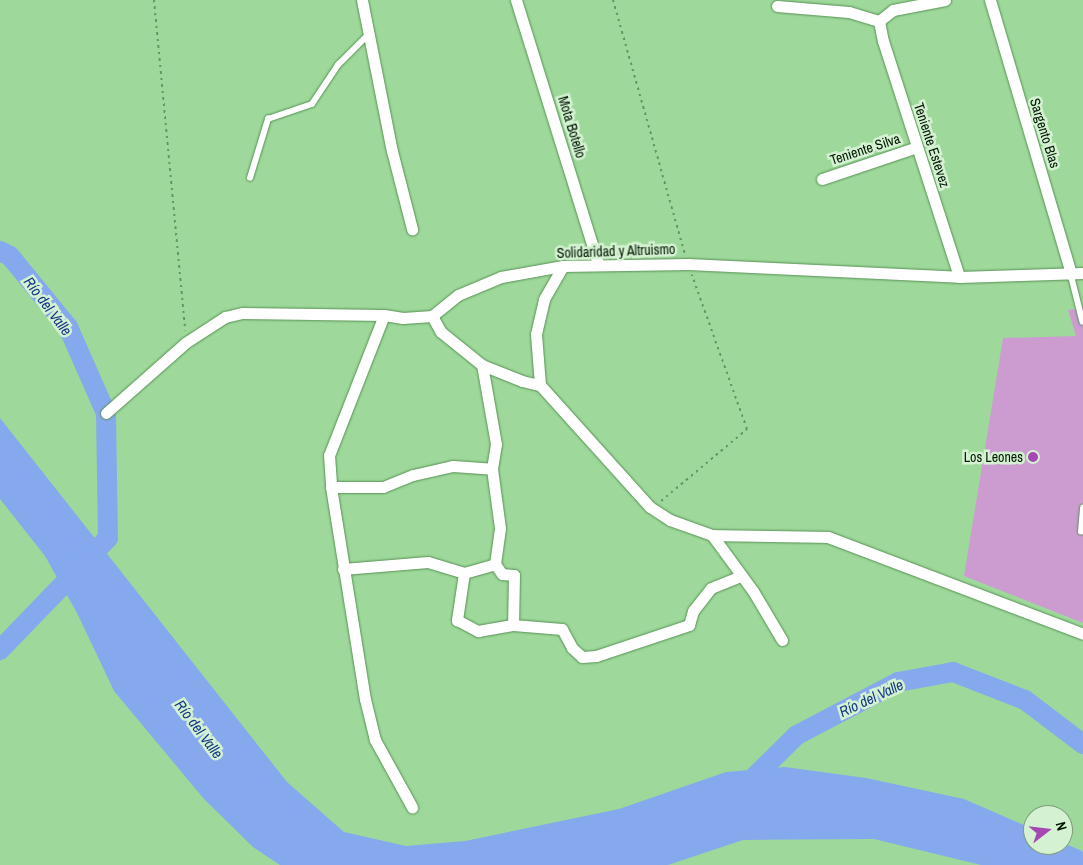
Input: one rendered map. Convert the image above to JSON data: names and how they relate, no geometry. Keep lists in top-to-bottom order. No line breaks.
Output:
{"streets":{"street":["Mota Botello","Sargento Blas","Teniente Estevez","Teniente Silva","Solidaridad y Altruismo"]},"crossings":[["Mota Botello","Solidaridad y Altruismo"],["Sargento Blas","Solidaridad y Altruismo"],["Teniente Estevez","Teniente Silva"],["Teniente Estevez","Solidaridad y Altruismo"]],"water":["Río del Valle"],"places":["Los Leones"],"north":"right"}
